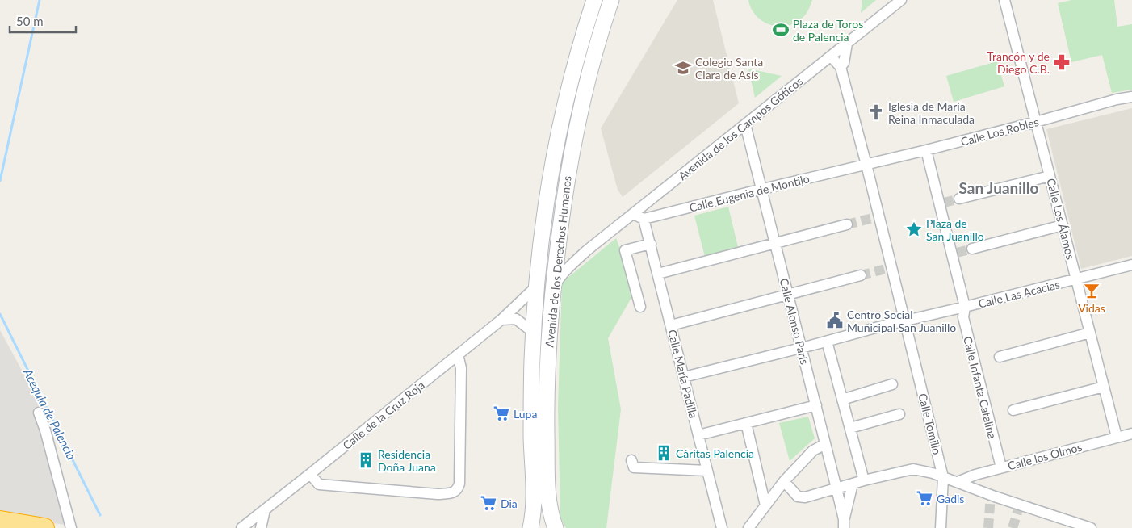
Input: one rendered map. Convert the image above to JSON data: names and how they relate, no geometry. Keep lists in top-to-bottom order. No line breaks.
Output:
{"streets":{"main road":["Avenida de los Derechos Humanos"],"street":["Avenida de los Campos Góticos","Calle Los Robles","Calle Eugenia de Montijo","Calle Los Álamos","Calle Las Acacias","Calle Alonso París","Calle María Padilla","Calle Infanta Catalina","Calle de la Cruz Roja","Calle Tomillo","Calle los Olmos"]},"crossings":[["Avenida de los Campos Góticos","Avenida de los Derechos Humanos"],["Avenida de los Campos Góticos","Calle Alonso París"],["Calle Los Robles","Calle Eugenia de Montijo"],["Calle Los Robles","Calle Los Álamos"],["Calle Los Robles","Calle Infanta Catalina"],["Calle Los Robles","Calle Tomillo"],["Calle Eugenia de Montijo","Calle Alonso París"],["Calle Eugenia de Montijo","Calle María Padilla"],["Calle Eugenia de Montijo","Calle Tomillo"],["Calle Los Álamos","Calle Las Acacias"],["Calle Los Álamos","Calle los Olmos"],["Avenida de los Derechos Humanos","Calle de la Cruz Roja"],["Calle Las Acacias","Calle Alonso París"],["Calle Las Acacias","Calle María Padilla"],["Calle Las Acacias","Calle Infanta Catalina"],["Calle Las Acacias","Calle Tomillo"],["Calle Infanta Catalina","Calle los Olmos"]],"districts":["San Juanillo"],"water":["Acequia de Palencia"],"places":{"sports":["Plaza de Toros de Palencia"],"pharmacy":["Trancón y de Diego C.B."],"school or university":["Colegio Santa Clara de Asís"],"church":["Iglesia de María Reina Inmaculada"],"place":["Plaza de San Juanillo"],"bar":["Vidas"],"public building":["Centro Social Municipal San Juanillo"],"supermarket":["Lupa","Gadis","Dia"],"building":["Cáritas Palencia","Residencia Doña Juana"]},"scale_bar":"50 m"}
